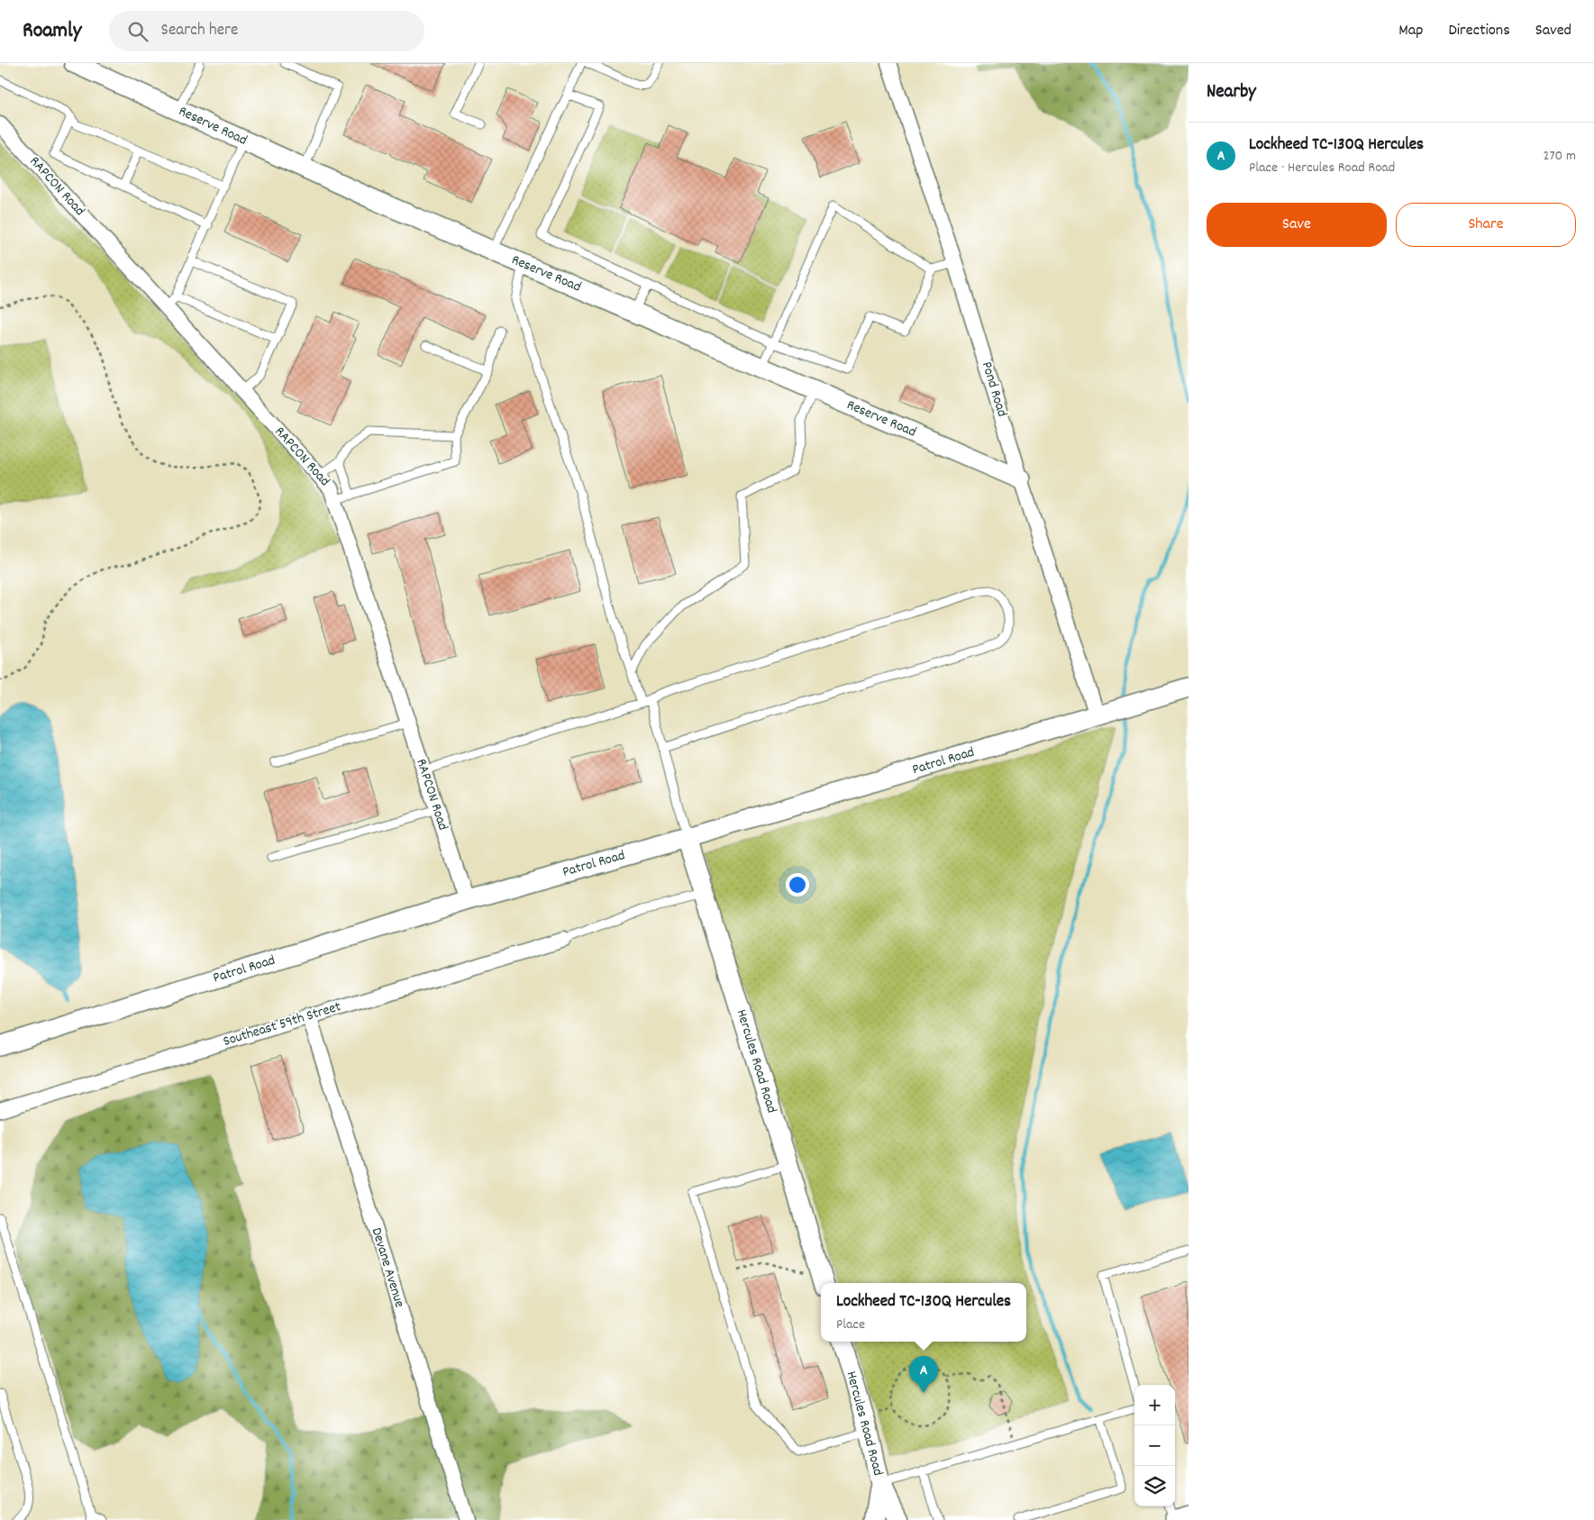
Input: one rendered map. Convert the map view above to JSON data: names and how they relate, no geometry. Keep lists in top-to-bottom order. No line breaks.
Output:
{"streets":{"street":["Reserve Road","RAPCON Road","Pond Road","Patrol Road","Southeast 59th Street","Hercules Road Road","Devane Avenue"]},"crossings":[["Reserve Road","Pond Road"],["RAPCON Road","Patrol Road"],["Pond Road","Patrol Road"],["Patrol Road","Hercules Road Road"],["Southeast 59th Street","Devane Avenue"]],"page":{"header":"Roamly","search":"Search here","nav":["Map","Directions","Saved"],"heading":"Nearby","list":[{"mark":"A","name":"Lockheed TC-130Q Hercules","note":"Place · Hercules Road Road","value":"270 m"}],"buttons":["Save","Share"],"popup":["Lockheed TC-130Q Hercules","Place"],"pins":"A","map_buttons":["+","−"]}}
